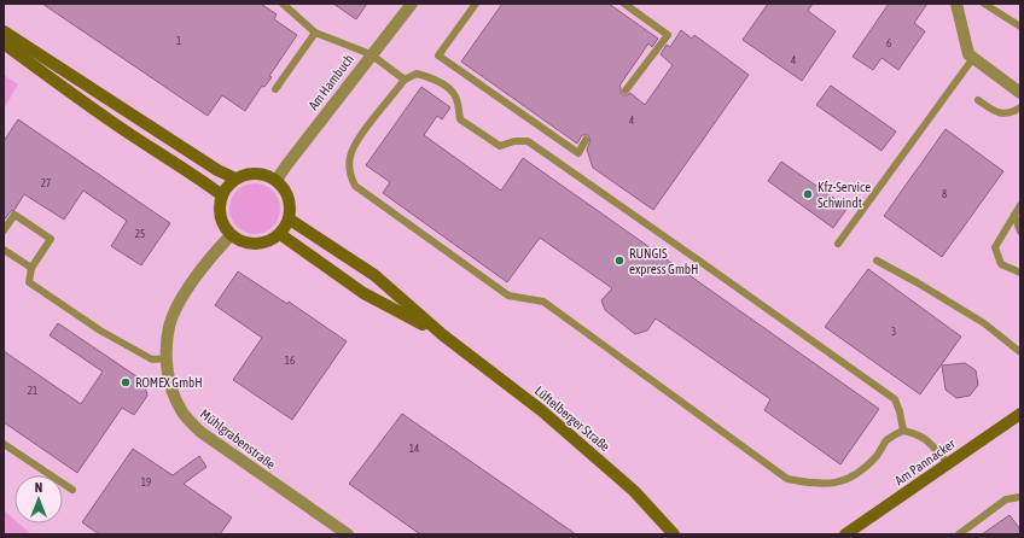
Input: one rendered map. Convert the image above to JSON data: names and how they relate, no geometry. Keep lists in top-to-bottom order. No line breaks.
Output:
{"streets":{"main road":["Lüftelberger Straße","Am Pannacker"],"street":["Am Hambuch","Mühlgrabenstraße"]},"crossings":[["Am Hambuch","Lüftelberger Straße"],["Am Hambuch","Mühlgrabenstraße"],["Lüftelberger Straße","Mühlgrabenstraße"]],"places":["Kfz-Service Schwindt","RUNGIS express GmbH","ROMEX GmbH"],"house_numbers":["1","6","4","4","27","8","25","3","16","21","14","19"],"north":"top"}
